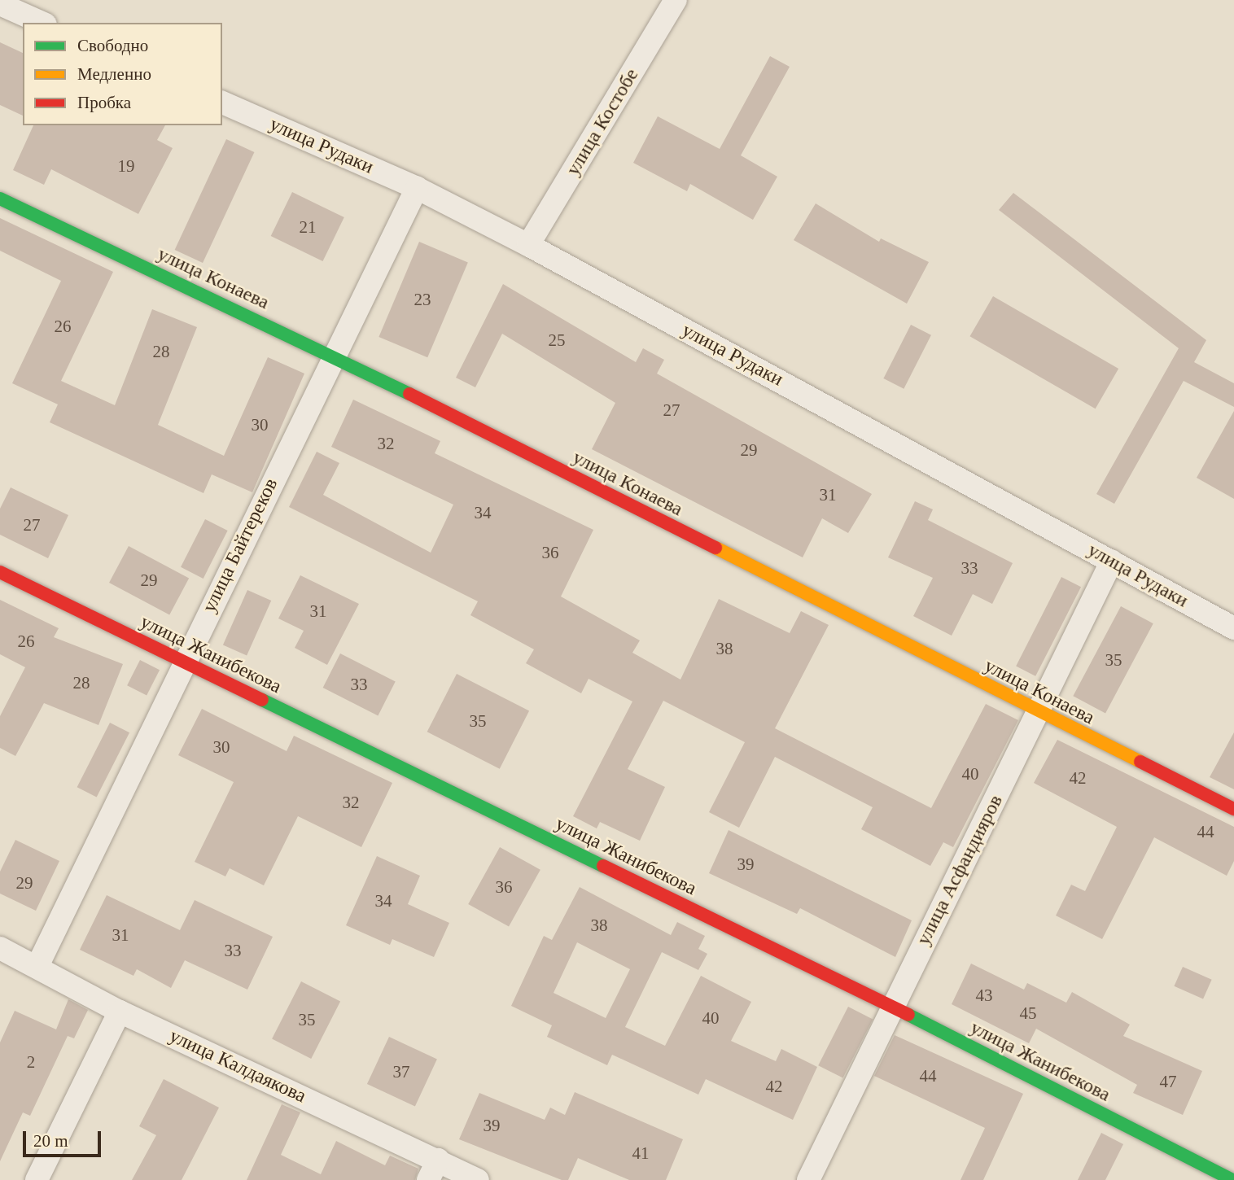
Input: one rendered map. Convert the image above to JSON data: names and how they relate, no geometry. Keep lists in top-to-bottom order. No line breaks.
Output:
{"streets":{"street":["улица Костобе","улица Рудаки","улица Конаева","улица Байтереков","улица Жанибекова","улица Асфандияров","улица Калдаякова"]},"crossings":[["улица Костобе","улица Рудаки"],["улица Рудаки","улица Байтереков"],["улица Рудаки","улица Асфандияров"],["улица Конаева","улица Байтереков"],["улица Конаева","улица Асфандияров"],["улица Байтереков","улица Жанибекова"],["улица Байтереков","улица Калдаякова"],["улица Жанибекова","улица Асфандияров"]],"house_numbers":["19","21","23","26","25","28","27","30","32","29","31","34","27","36","33","29","31","26","38","35","28","33","35","30","40","42","32","44","39","29","36","34","38","31","33","43","45","40","35","2","37","44","47","42","39","41"],"legend":["Свободно","Медленно","Пробка"],"scale_bar":"20 m"}
